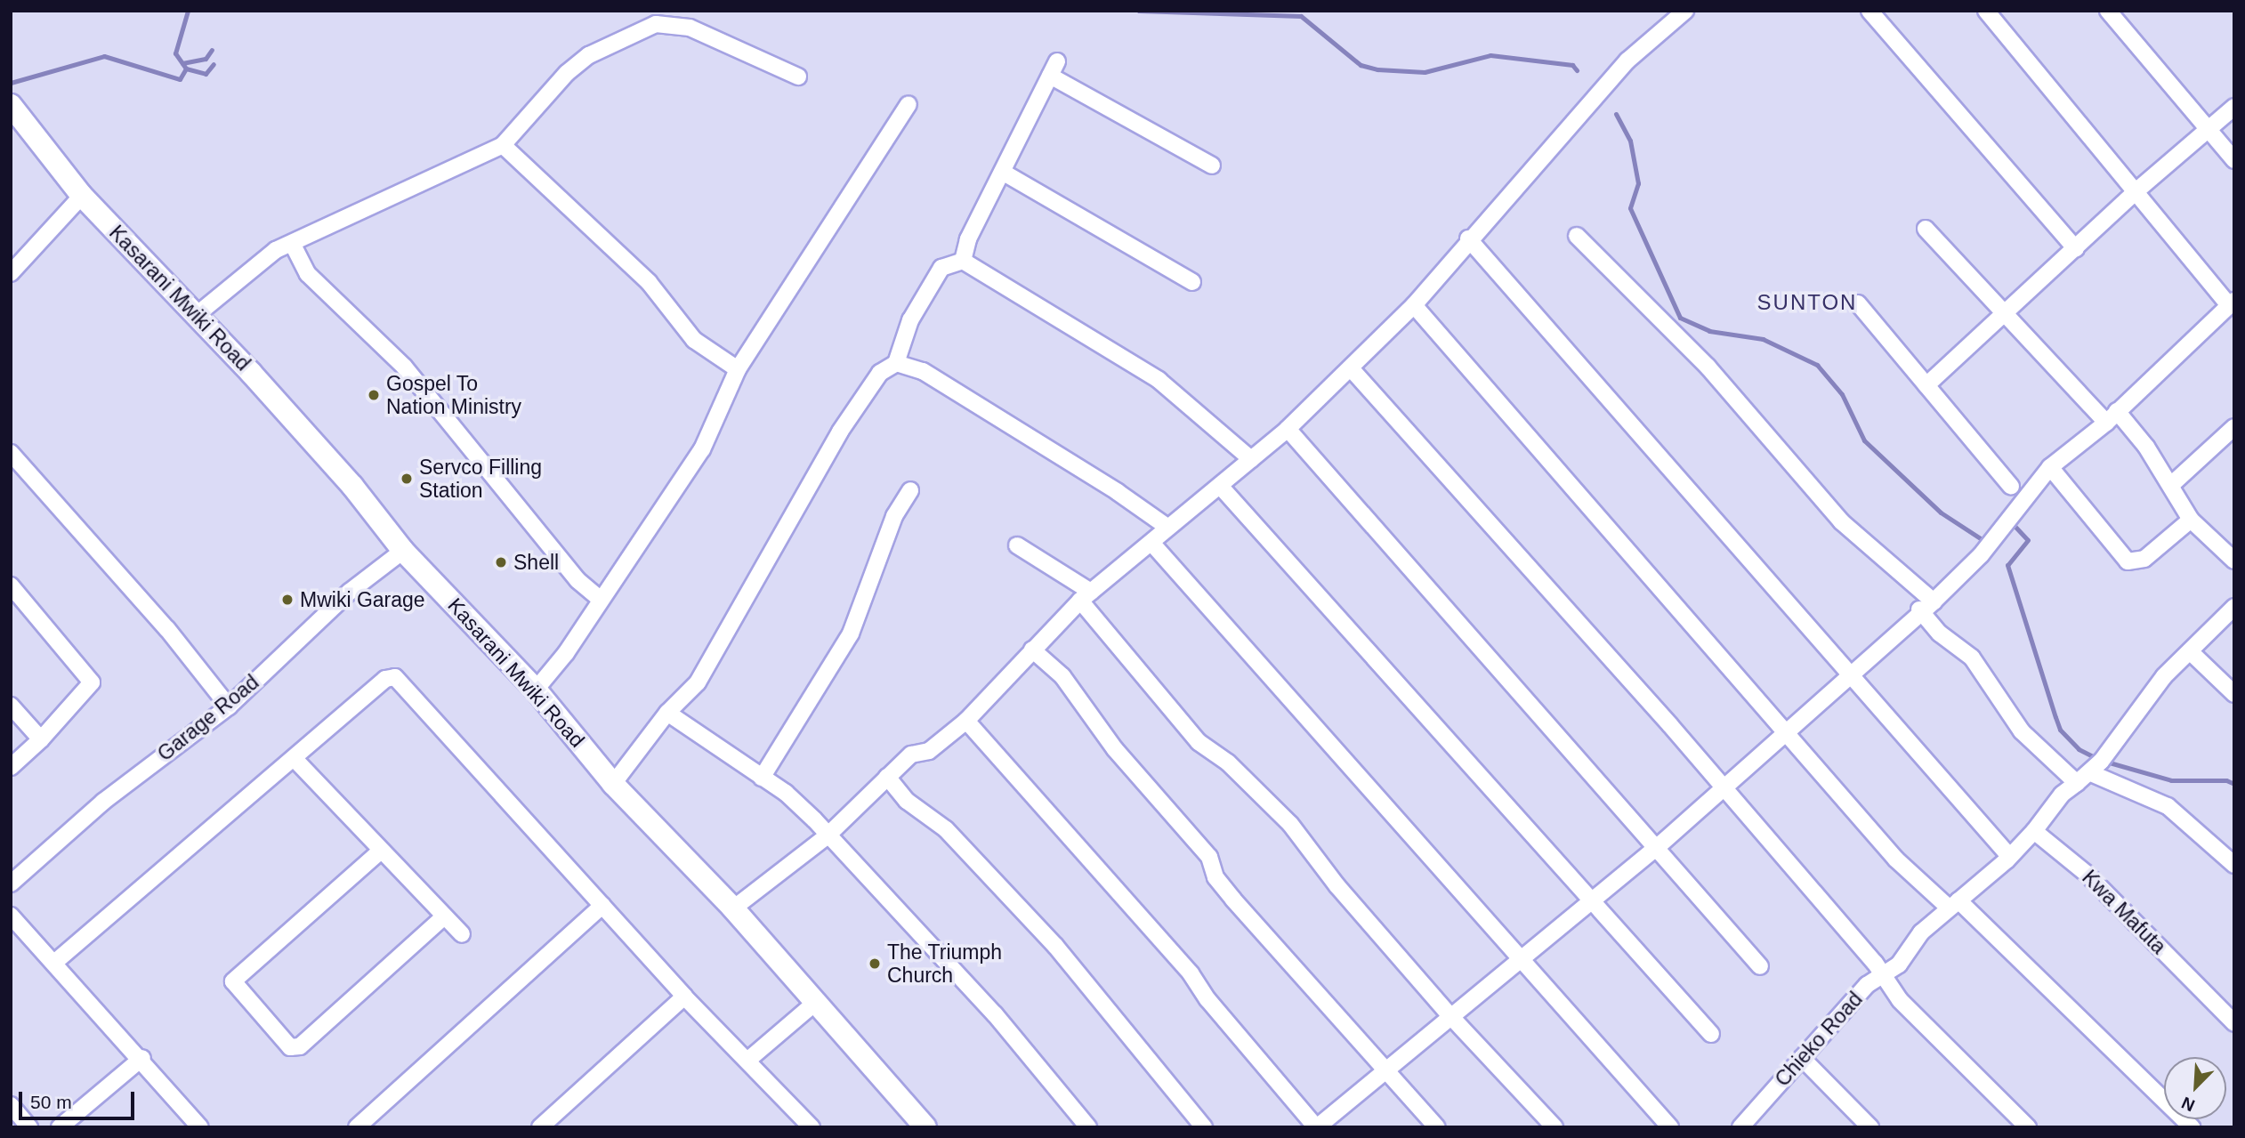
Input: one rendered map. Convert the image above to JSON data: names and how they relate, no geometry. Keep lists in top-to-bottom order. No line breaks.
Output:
{"streets":{"main road":["Kasarani Mwiki Road"],"street":["Garage Road","Kwa Mafuta","Chieko Road"]},"crossings":[["Kasarani Mwiki Road","Garage Road"]],"districts":["SUNTON"],"places":["Gospel To Nation Ministry","Servco Filling Station","Shell","Mwiki Garage","The Triumph Church"],"scale_bar":"50 m","north":"bottom left"}
